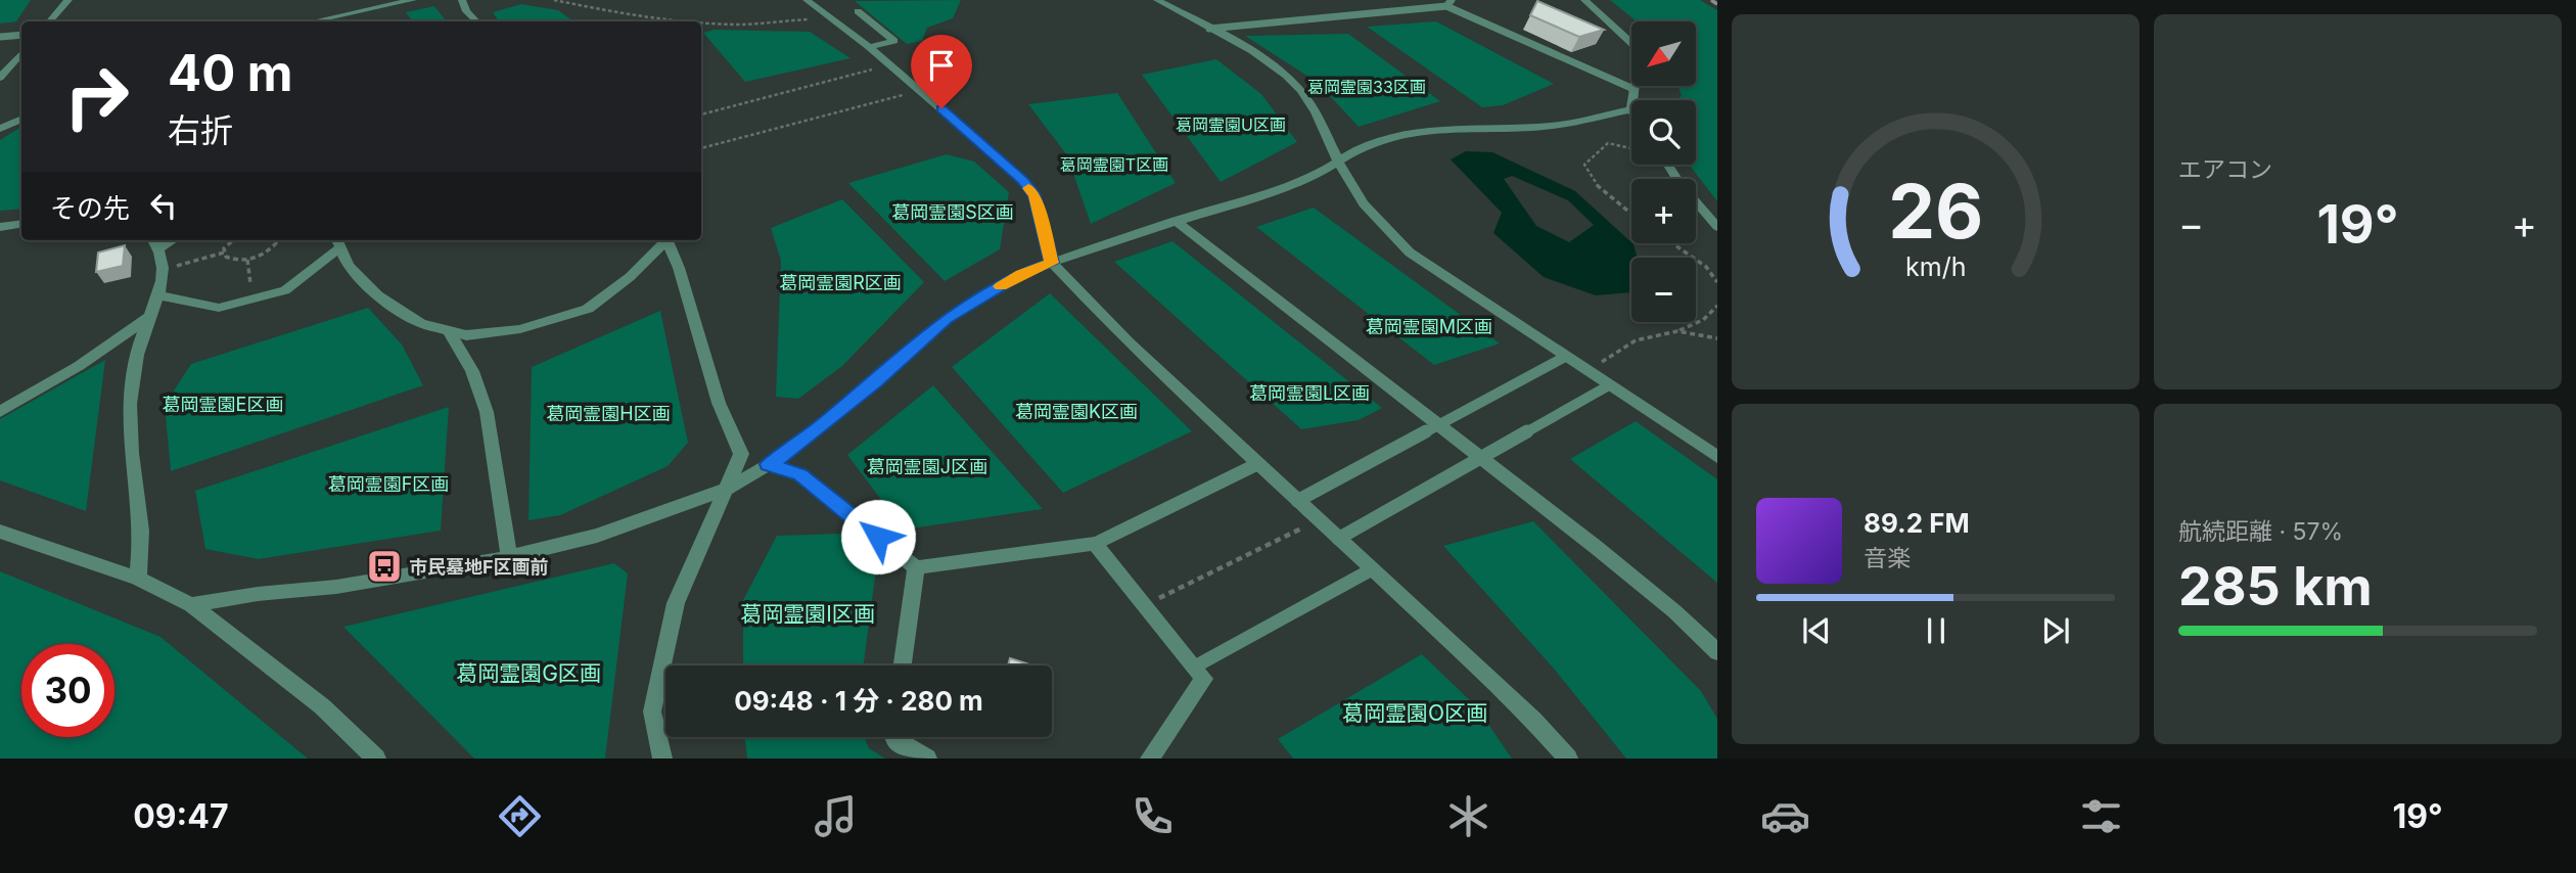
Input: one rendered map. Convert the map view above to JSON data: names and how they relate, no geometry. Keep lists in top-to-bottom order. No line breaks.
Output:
{"parks":["葛岡霊園33区画","葛岡霊園U区画","葛岡霊園T区画","葛岡霊園S区画","葛岡霊園R区画","葛岡霊園M区画","葛岡霊園L区画","葛岡霊園E区画","葛岡霊園K区画","葛岡霊園H区画","葛岡霊園J区画","葛岡霊園F区画","葛岡霊園I区画","葛岡霊園G区画","葛岡霊園O区画"],"places":{"bus stop":["市民墓地F区画前"]},"north":"bottom left","page":{"tile":["エアコン",["航続距離 · 57%","285 km"]],"map_buttons":["+","−"],"turn":["40 m","右折"],"then":"その先","heat":["−","19°","+"],"song":["89.2 FM","音楽"],"limit":"30","trip":"09:48 · 1 分 · 280 m","tabs":["09:47","19°"],"gauge":["26","km/h"]}}
